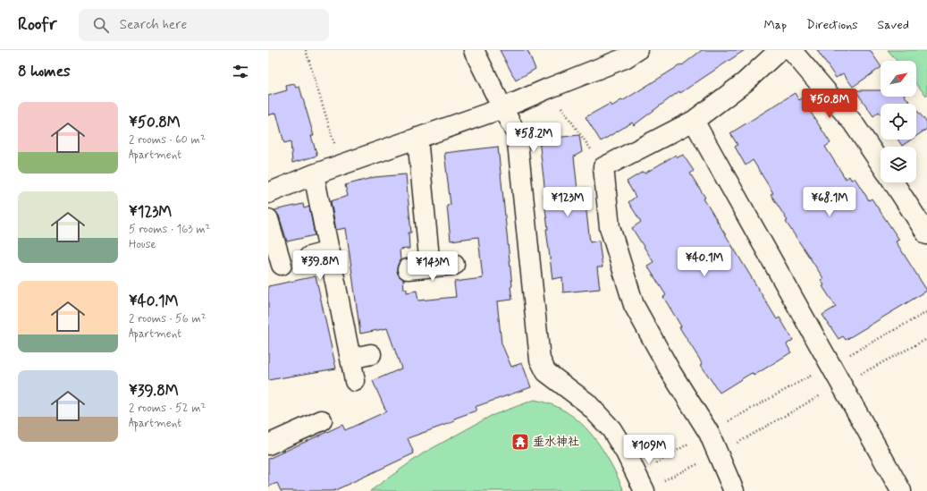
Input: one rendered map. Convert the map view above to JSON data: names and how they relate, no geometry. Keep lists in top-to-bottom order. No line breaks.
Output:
{"places":{"temple":["垂水神社"]},"north":"top right","page":{"header":"Roofr","search":"Search here","nav":["Map","Directions","Saved"],"heading":"8 homes","price":["¥50.8M","¥58.2M","¥123M","¥68.1M","¥40.1M","¥39.8M","¥143M","¥109M"],"list":[{"name":"¥50.8M","note":"2 rooms · 60 m² · Apartment"},{"name":"¥123M","note":"5 rooms · 163 m² · House"},{"name":"¥40.1M","note":"2 rooms · 56 m² · Apartment"},{"name":"¥39.8M","note":"2 rooms · 52 m² · Apartment"}]}}
